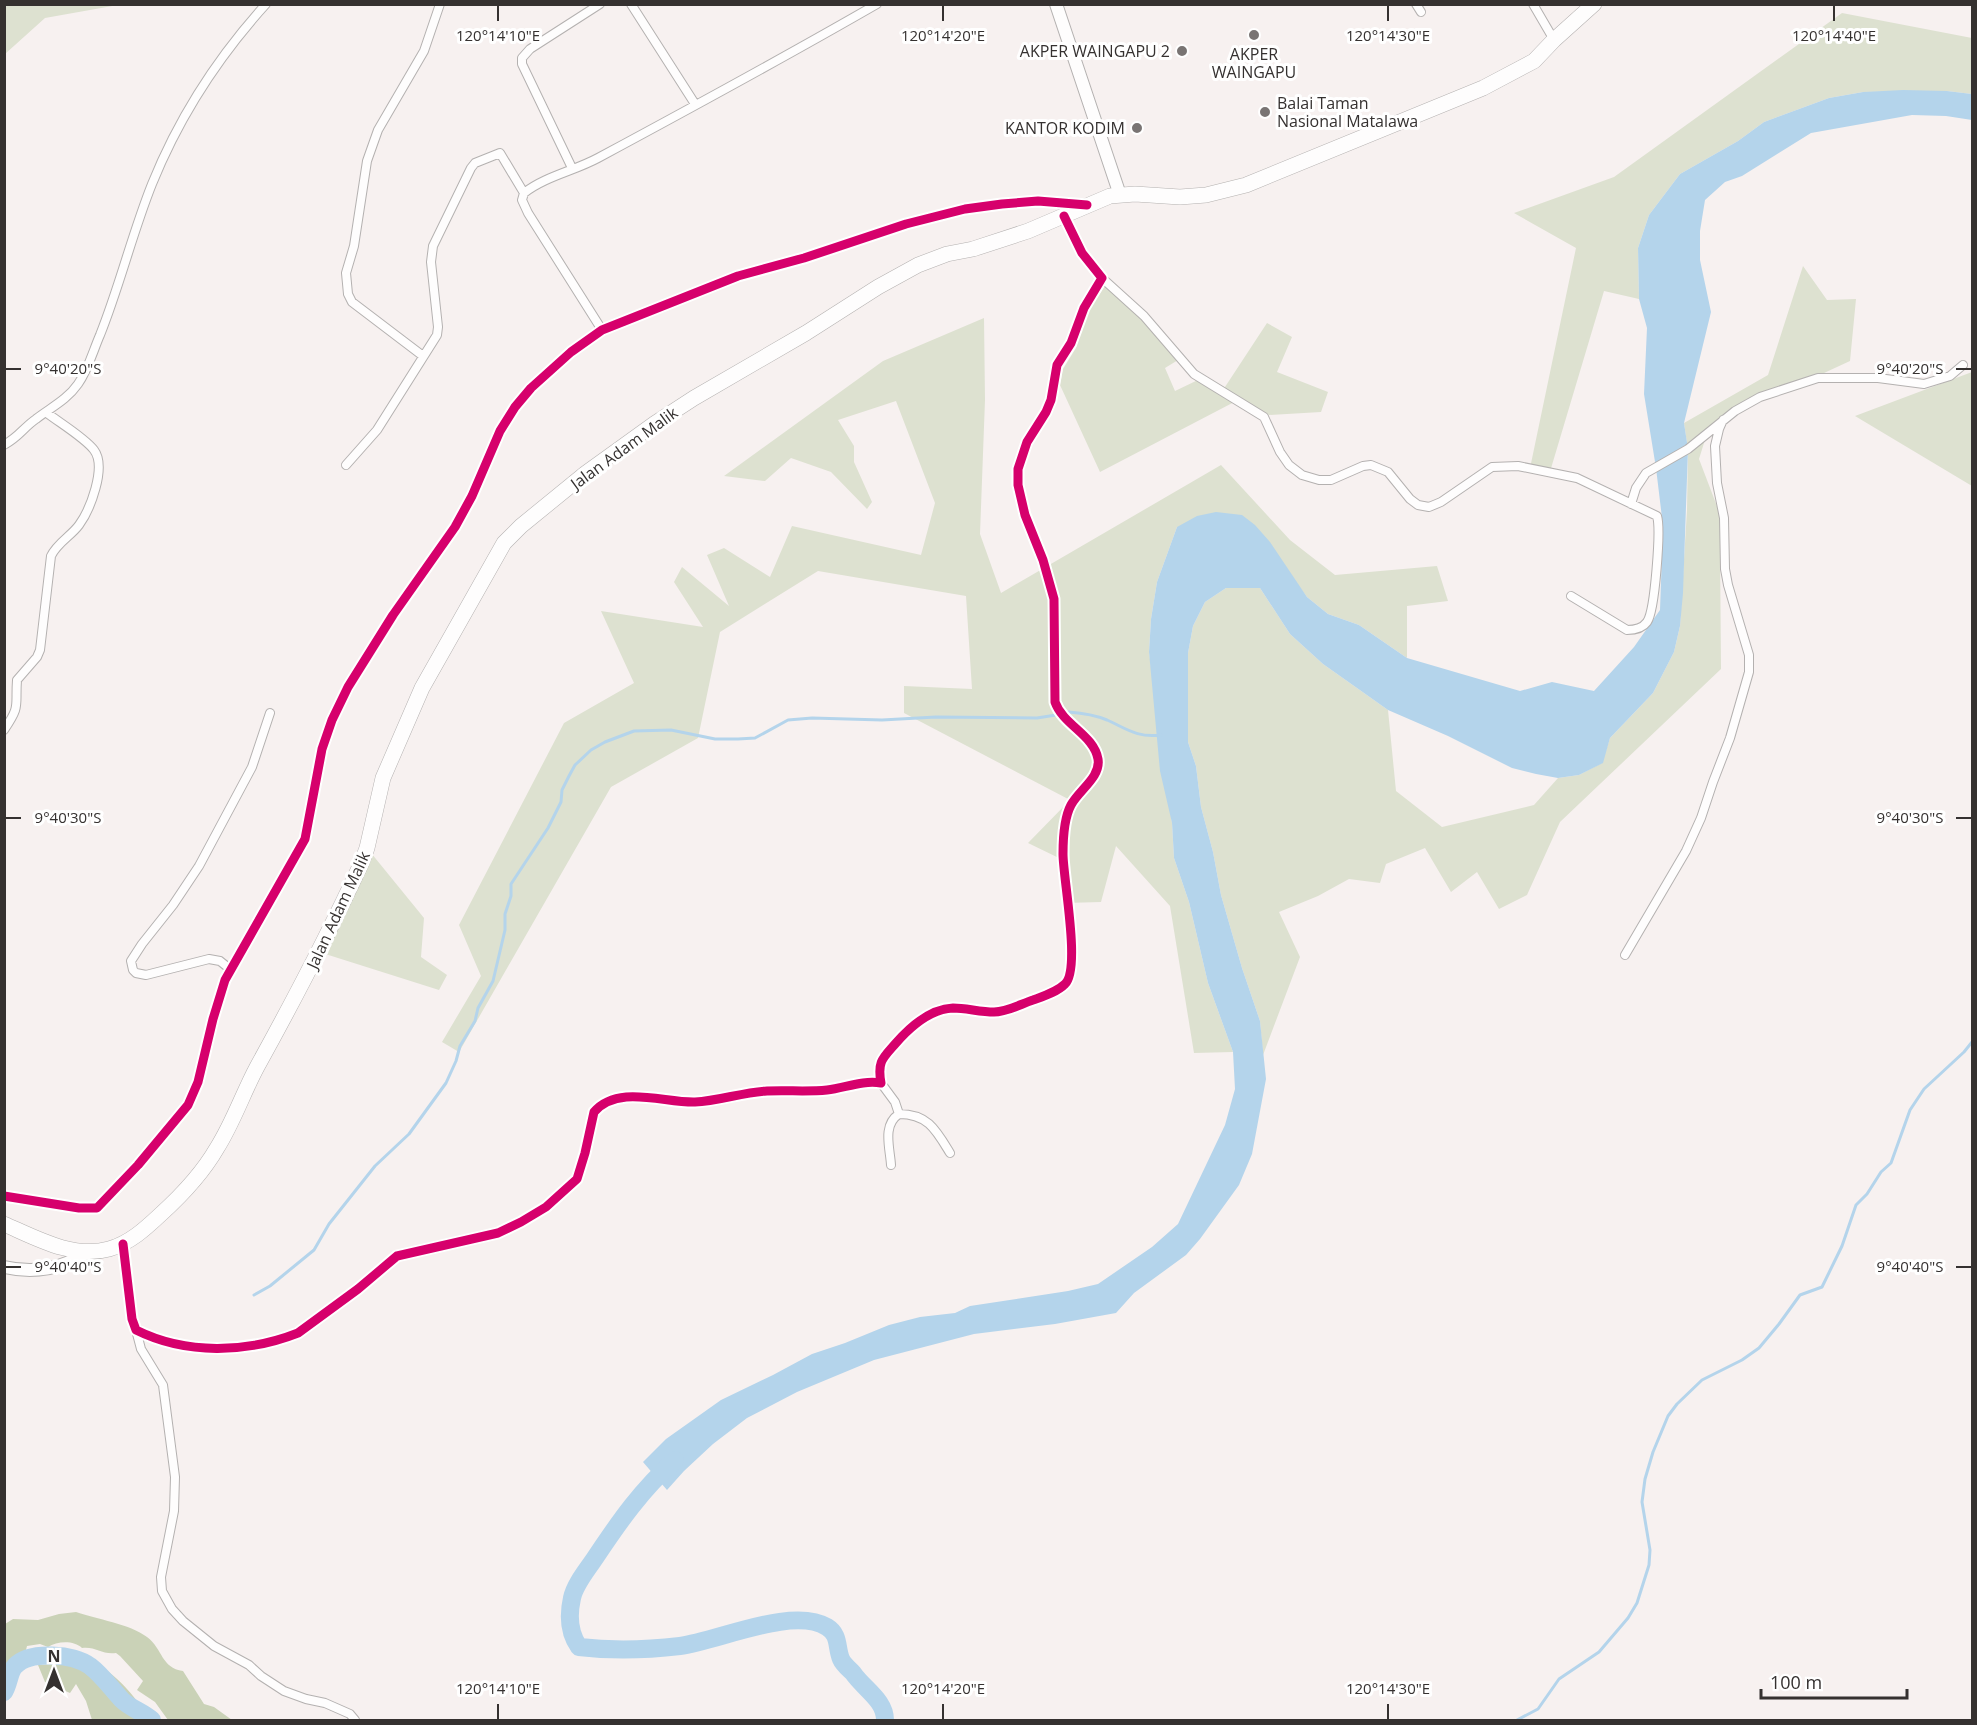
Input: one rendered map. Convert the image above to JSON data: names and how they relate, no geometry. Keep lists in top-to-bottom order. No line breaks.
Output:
{"streets":{"highway":["Jalan Adam Malik"]},"places":["AKPER WAINGAPU","AKPER WAINGAPU 2","Balai Taman Nasional Matalawa","KANTOR KODIM"],"scale_bar":"100 m","north":"top","coordinates":["120°14'10\"E","120°14'20\"E","120°14'30\"E","120°14'40\"E","9°40'20\"S","9°40'30\"S","9°40'40\"S"]}
